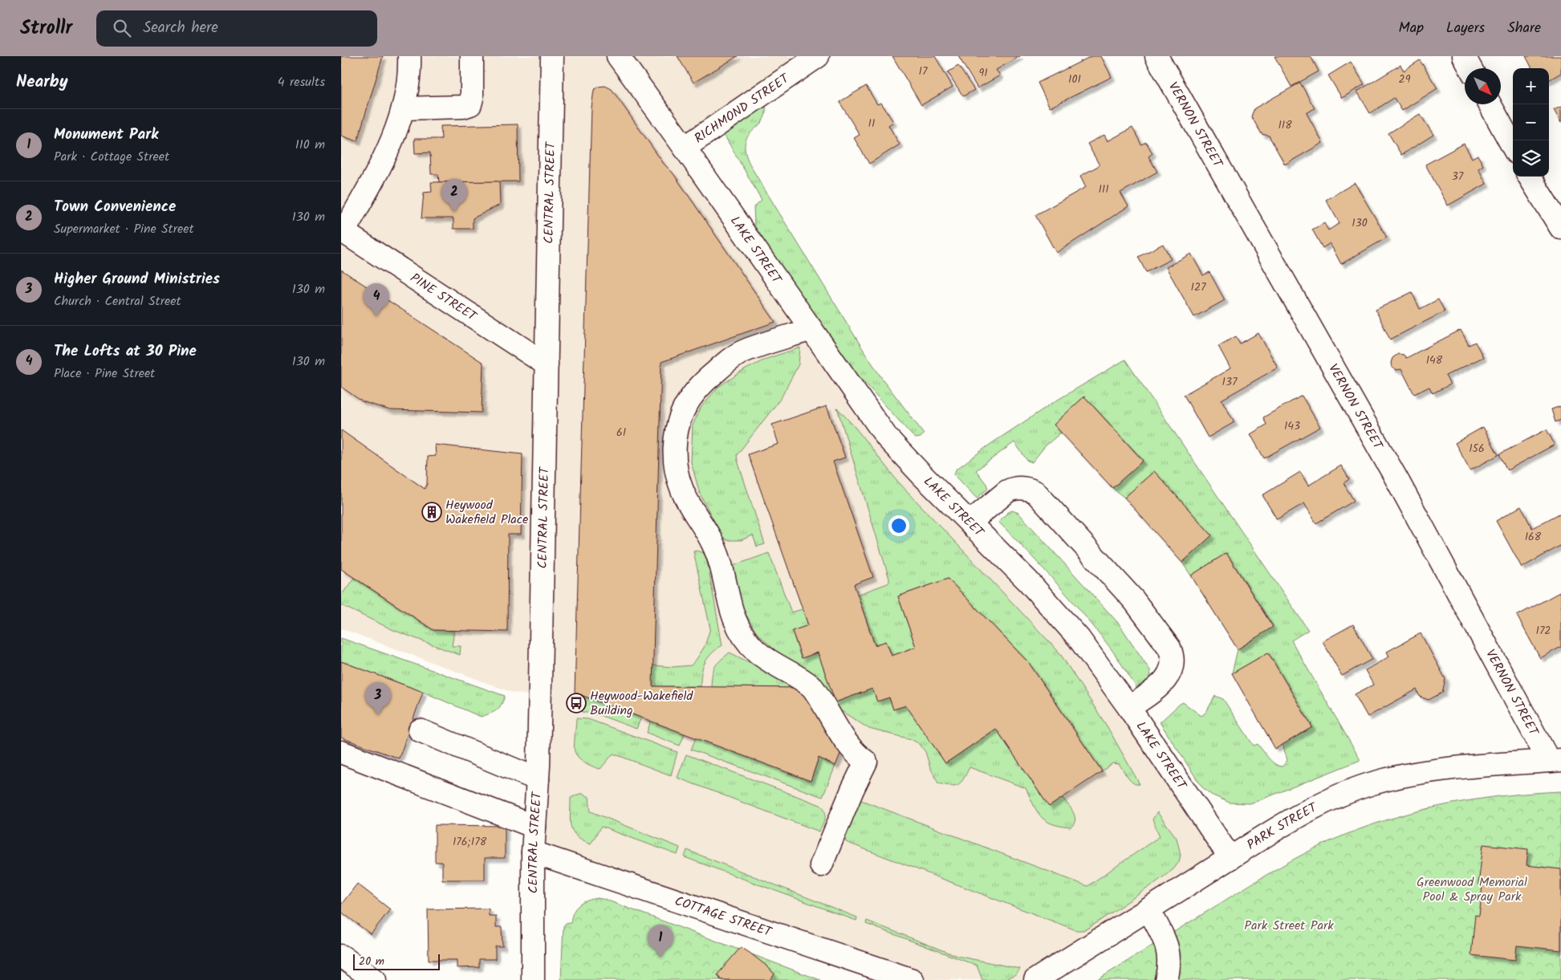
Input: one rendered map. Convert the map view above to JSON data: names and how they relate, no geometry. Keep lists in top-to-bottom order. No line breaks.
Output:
{"streets":{"street":["RICHMOND STREET","VERNON STREET","CENTRAL STREET","LAKE STREET","PINE STREET","PARK STREET","COTTAGE STREET"]},"crossings":[["RICHMOND STREET","LAKE STREET"],["VERNON STREET","PARK STREET"],["CENTRAL STREET","PINE STREET"],["CENTRAL STREET","COTTAGE STREET"],["LAKE STREET","PARK STREET"]],"parks":["Greenwood Memorial Pool & Spray Park","Park Street Park"],"places":{"building":["Heywood Wakefield Place"],"bus stop":["Heywood-Wakefield Building"]},"house_numbers":["17","91","101","29","11","118","37","111","130","127","148","137","143","61","156","168","172","176;178"],"scale_bar":"20 m","north":"bottom right","page":{"header":"Strollr","search":"Search here","nav":["Map","Layers","Share"],"heading":["Nearby","4 results"],"map_buttons":["+","−"],"list":[{"mark":"1","name":"Monument Park","note":"Park · Cottage Street","value":"110 m"},{"mark":"2","name":"Town Convenience","note":"Supermarket · Pine Street","value":"130 m"},{"mark":"3","name":"Higher Ground Ministries","note":"Church · Central Street","value":"130 m"},{"mark":"4","name":"The Lofts at 30 Pine","note":"Place · Pine Street","value":"130 m"}],"pins":["2","4","3","1"],"scale":"20 m"}}
